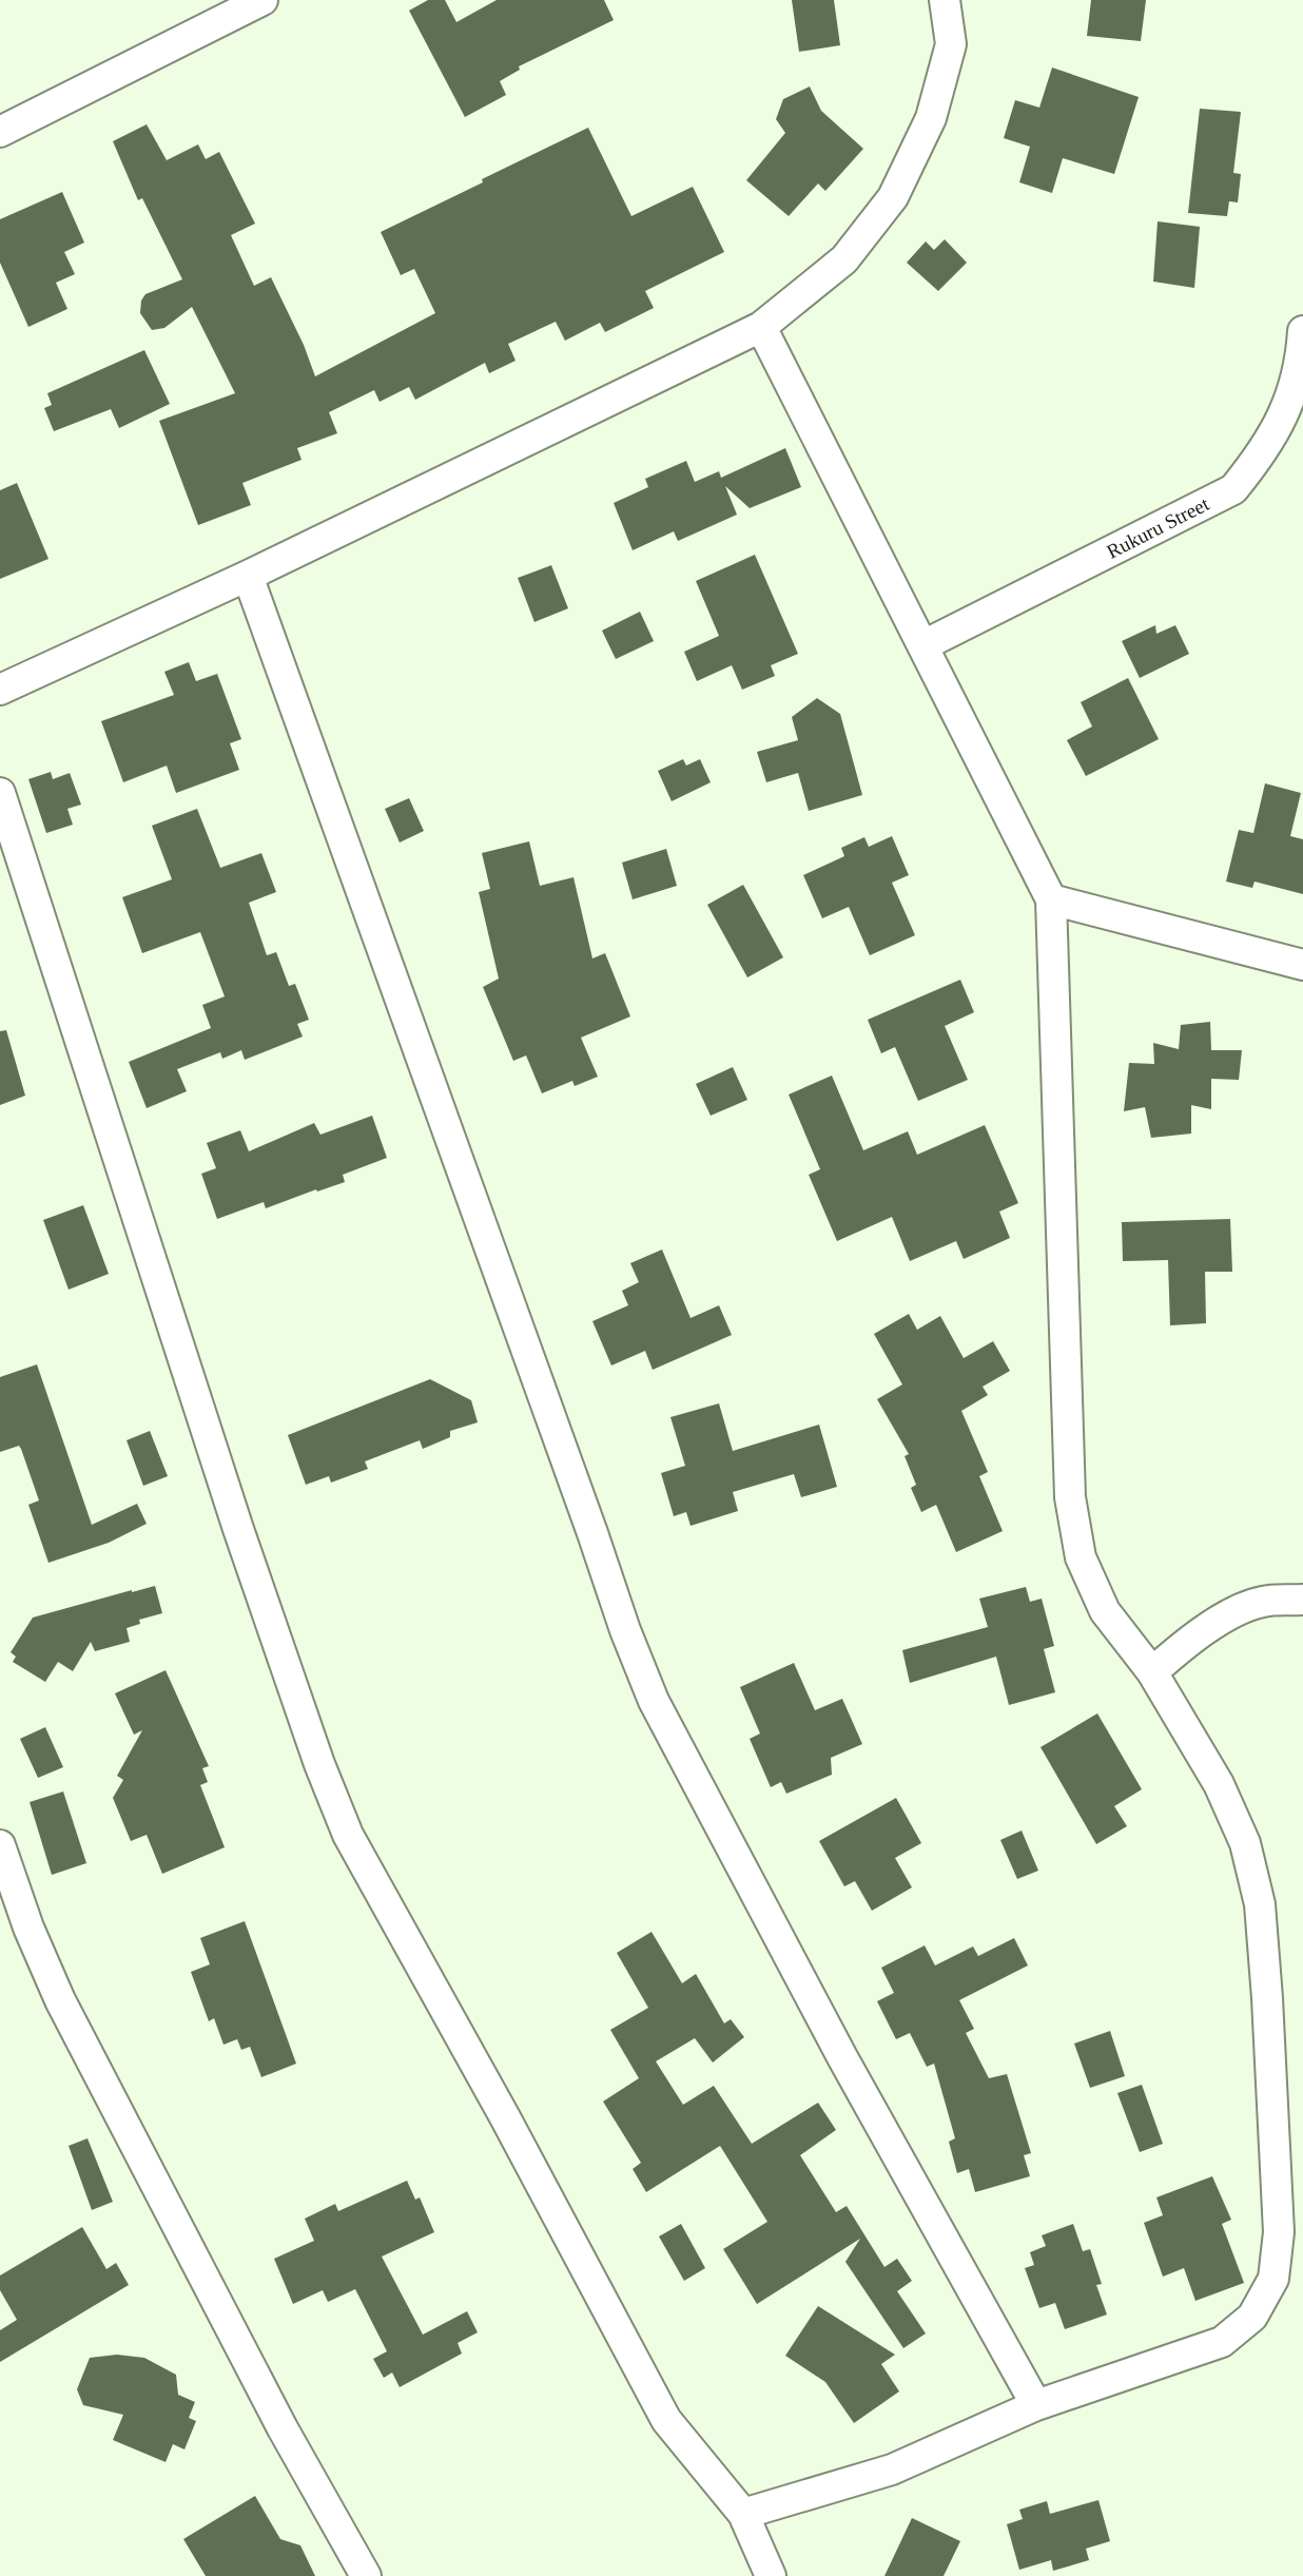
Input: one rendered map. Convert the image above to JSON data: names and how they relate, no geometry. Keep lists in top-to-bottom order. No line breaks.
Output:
{"streets":{"street":["Rukuru Street"]}}
